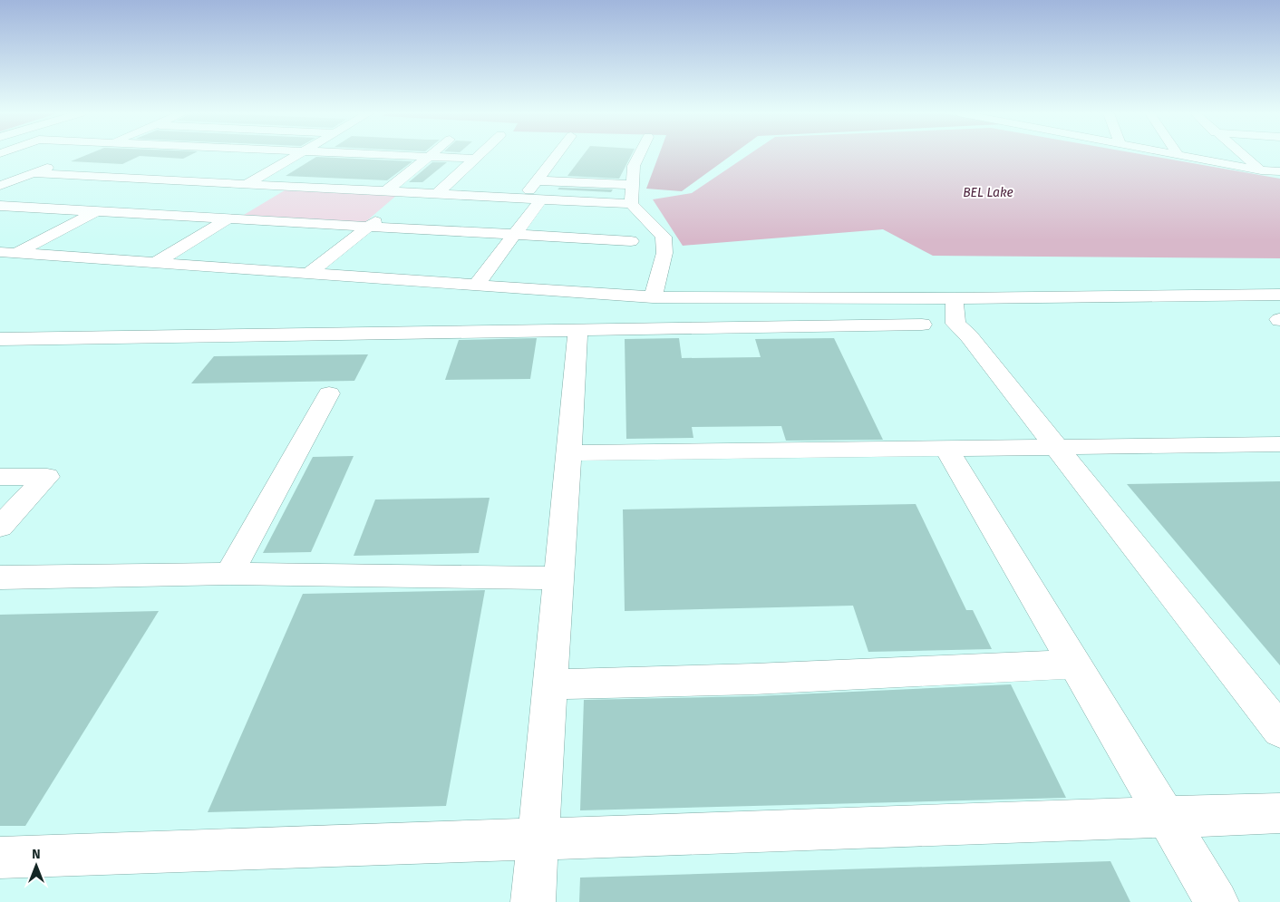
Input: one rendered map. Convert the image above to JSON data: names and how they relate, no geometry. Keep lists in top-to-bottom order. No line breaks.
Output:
{"water":["BEL Lake"],"north":"top"}
